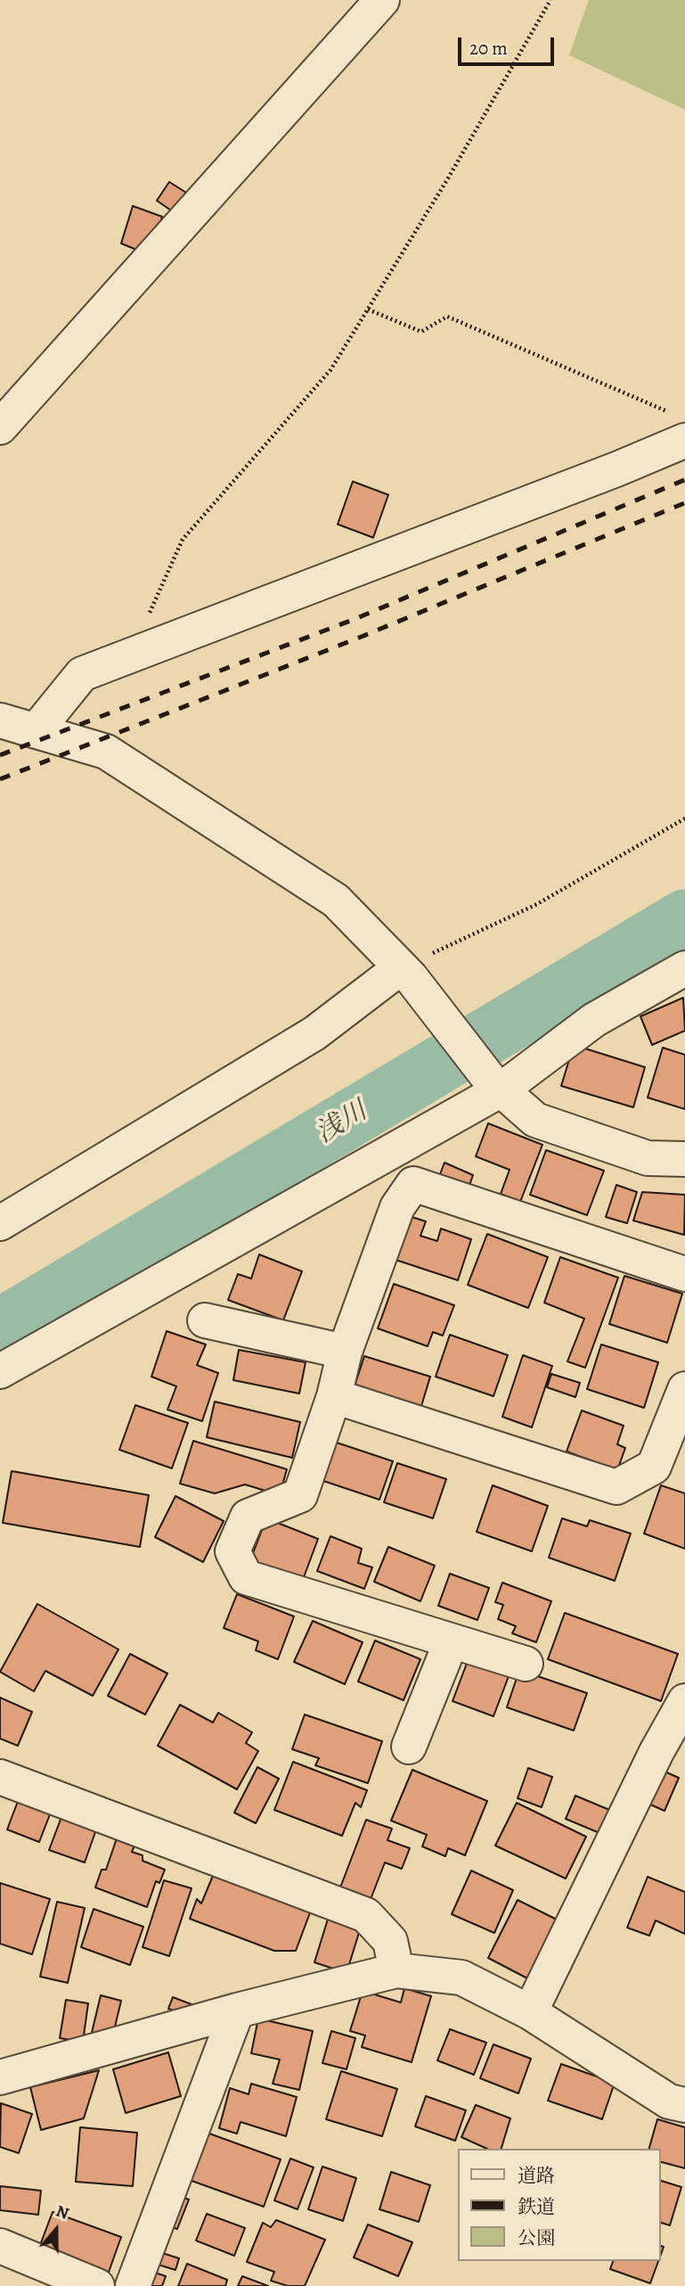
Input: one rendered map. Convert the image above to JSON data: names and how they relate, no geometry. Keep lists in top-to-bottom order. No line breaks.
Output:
{"water":["浅川"],"legend":["道路","鉄道","公園"],"scale_bar":"20 m","north":"top"}
